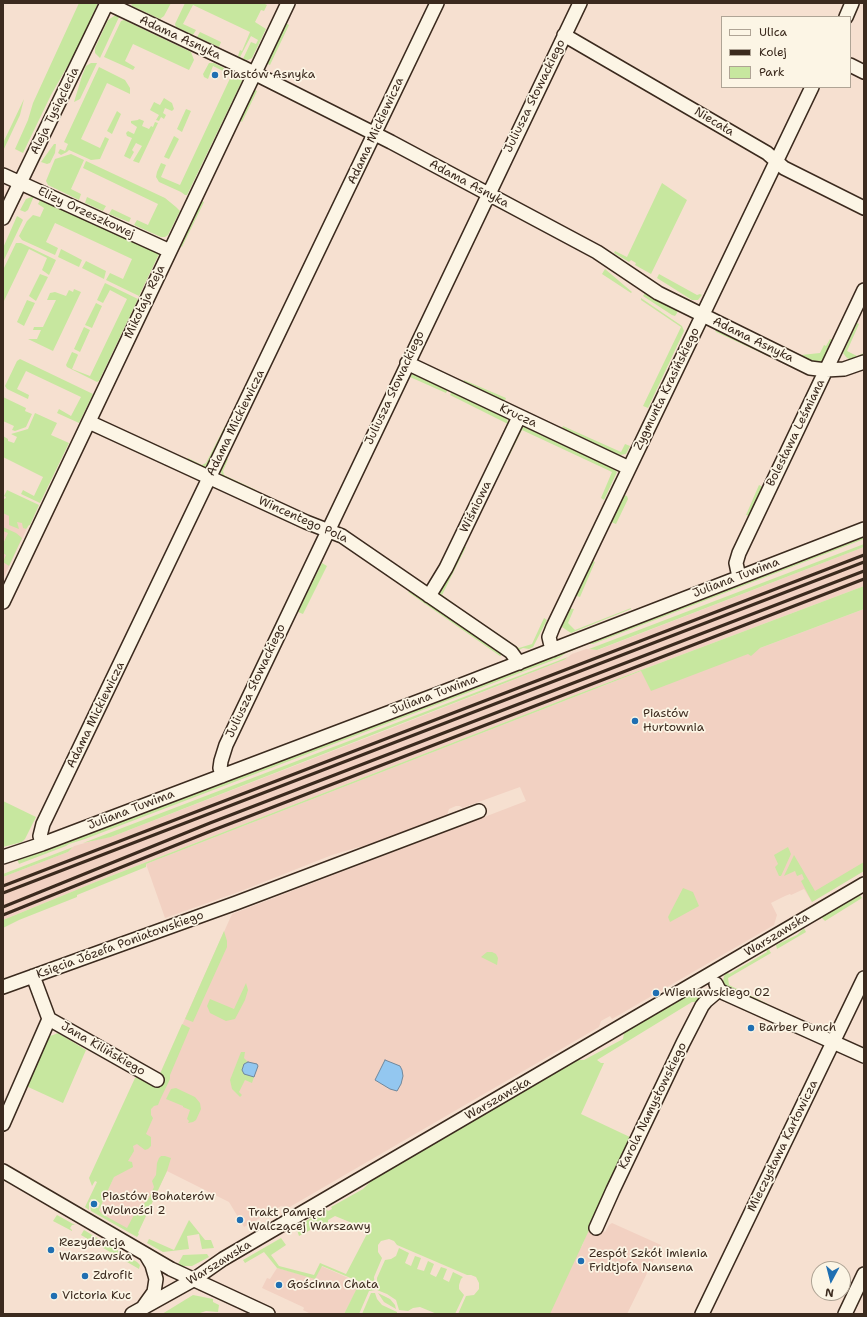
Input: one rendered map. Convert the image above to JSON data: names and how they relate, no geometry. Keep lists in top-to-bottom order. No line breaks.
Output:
{"streets":{"street":["Adama Asnyka","Juliusza Słowackiego","Aleja Tysiąclecia","Niecała","Adama Mickiewicza","Elizy Orzeszkowej","Mikołaja Reja","Zygmunta Krasińskiego","Krucza","Bolesława Leśmiana","Wiśniowa","Wincentego Pola","Juliana Tuwima","Warszawska","Księcia Józefa Poniatowskiego","Jana Kilińskiego","Karola Namysłowskiego","Mieczysława Karłowicza"]},"crossings":[["Adama Asnyka","Juliusza Słowackiego"],["Adama Asnyka","Aleja Tysiąclecia"],["Adama Asnyka","Adama Mickiewicza"],["Adama Asnyka","Mikołaja Reja"],["Adama Asnyka","Zygmunta Krasińskiego"],["Adama Asnyka","Bolesława Leśmiana"],["Juliusza Słowackiego","Niecała"],["Juliusza Słowackiego","Krucza"],["Juliusza Słowackiego","Wincentego Pola"],["Juliusza Słowackiego","Juliana Tuwima"],["Aleja Tysiąclecia","Elizy Orzeszkowej"],["Niecała","Zygmunta Krasińskiego"],["Adama Mickiewicza","Wincentego Pola"],["Adama Mickiewicza","Juliana Tuwima"],["Elizy Orzeszkowej","Mikołaja Reja"],["Mikołaja Reja","Wincentego Pola"],["Zygmunta Krasińskiego","Krucza"],["Zygmunta Krasińskiego","Juliana Tuwima"],["Krucza","Wiśniowa"],["Bolesława Leśmiana","Juliana Tuwima"],["Wiśniowa","Wincentego Pola"],["Wincentego Pola","Juliana Tuwima"]],"places":["Piastów Asnyka","Piastów Hurtownia","Wieniawskiego 02","Barber Punch","Piastów Bohaterów Wolności 2","Trakt Pamięci Walczącej Warszawy","Rezydencja Warszawska","Zespół Szkół imienia Fridtjofa Nansena","Zdrofit","Gościnna Chata","Victoria Kuc"],"legend":["Ulica","Kolej","Park"],"north":"bottom"}
